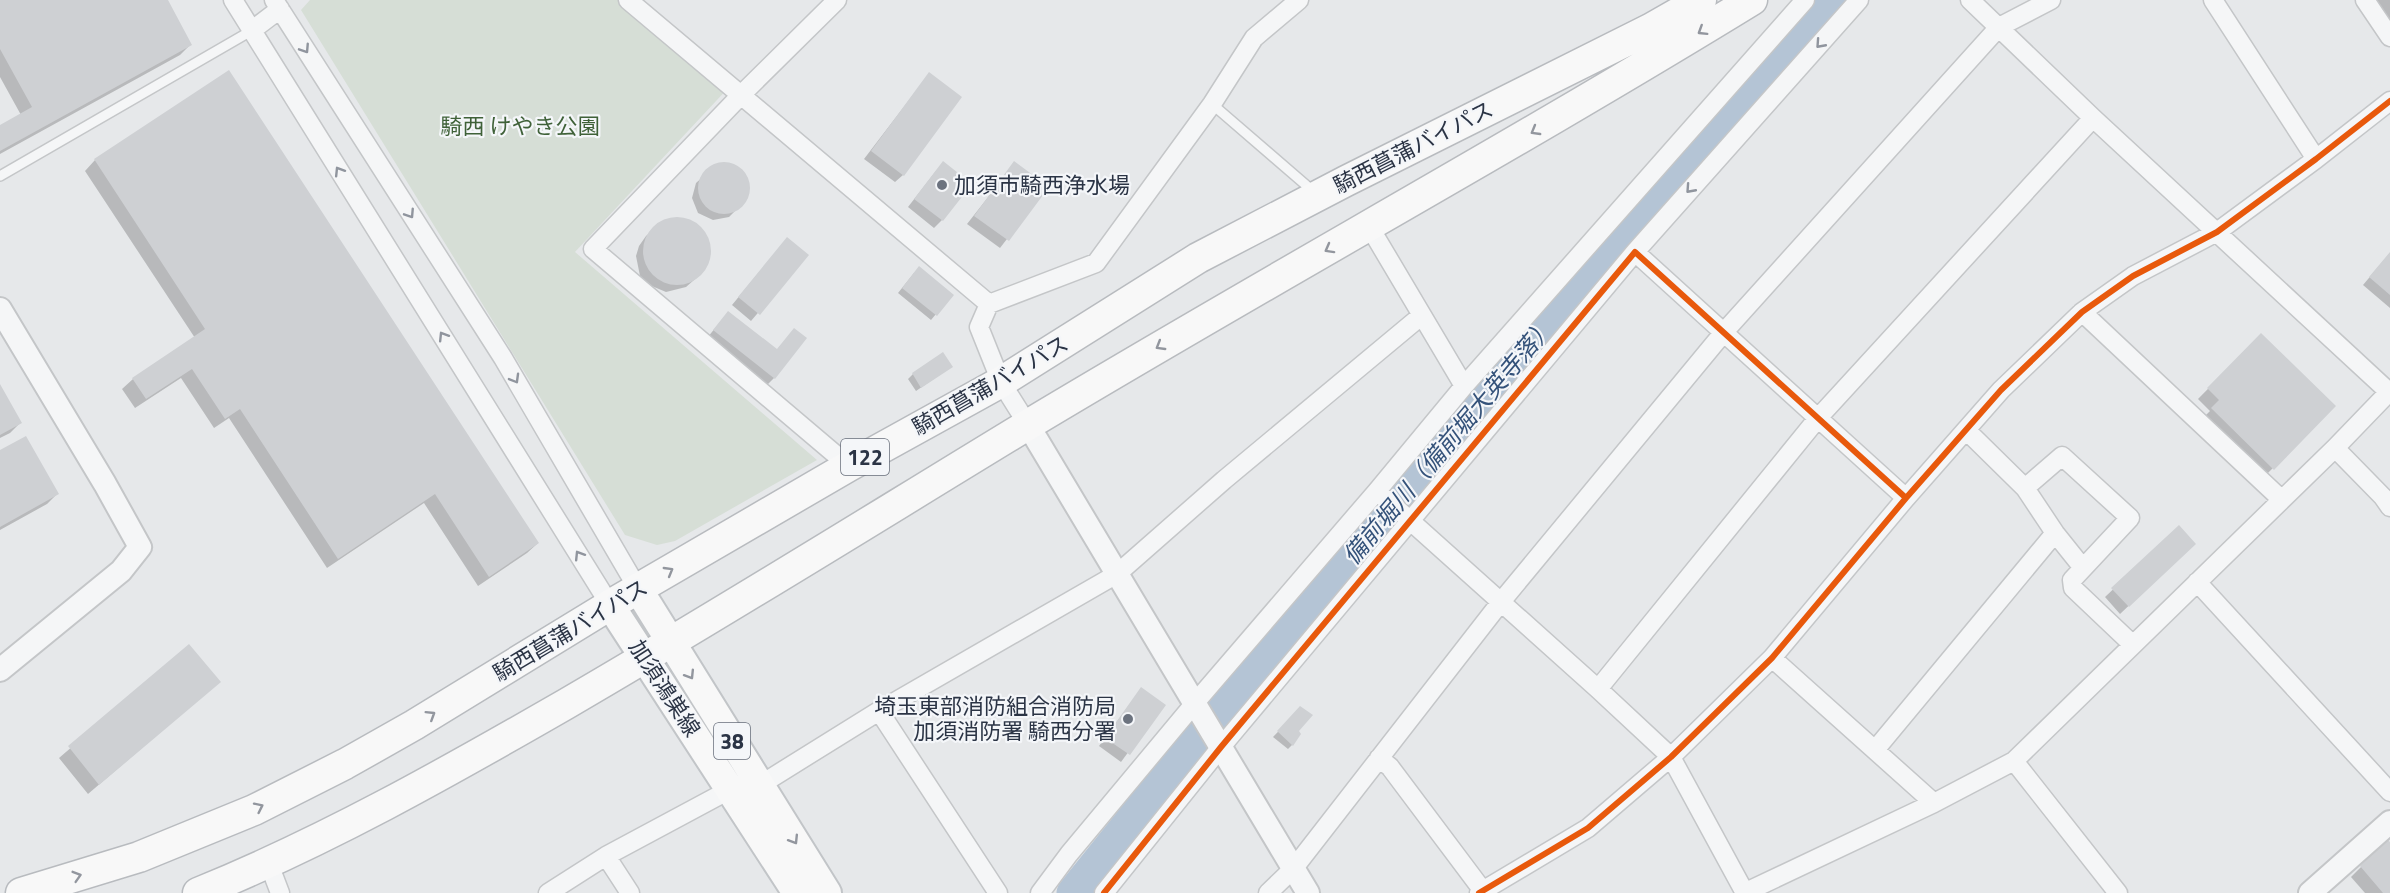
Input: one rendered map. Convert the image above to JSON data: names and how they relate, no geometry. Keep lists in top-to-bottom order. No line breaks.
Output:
{"streets":{"highway":["騎西菖蒲バイパス","122"],"main road":["加須鴻巣線","38"]},"crossings":[["騎西菖蒲バイパス","加須鴻巣線"]],"water":["備前堀川（備前堀大英寺落）"],"parks":["騎西 けやき公園"],"places":["加須市騎西浄水場","埼玉東部消防組合消防局 加須消防署 騎西分署"]}
